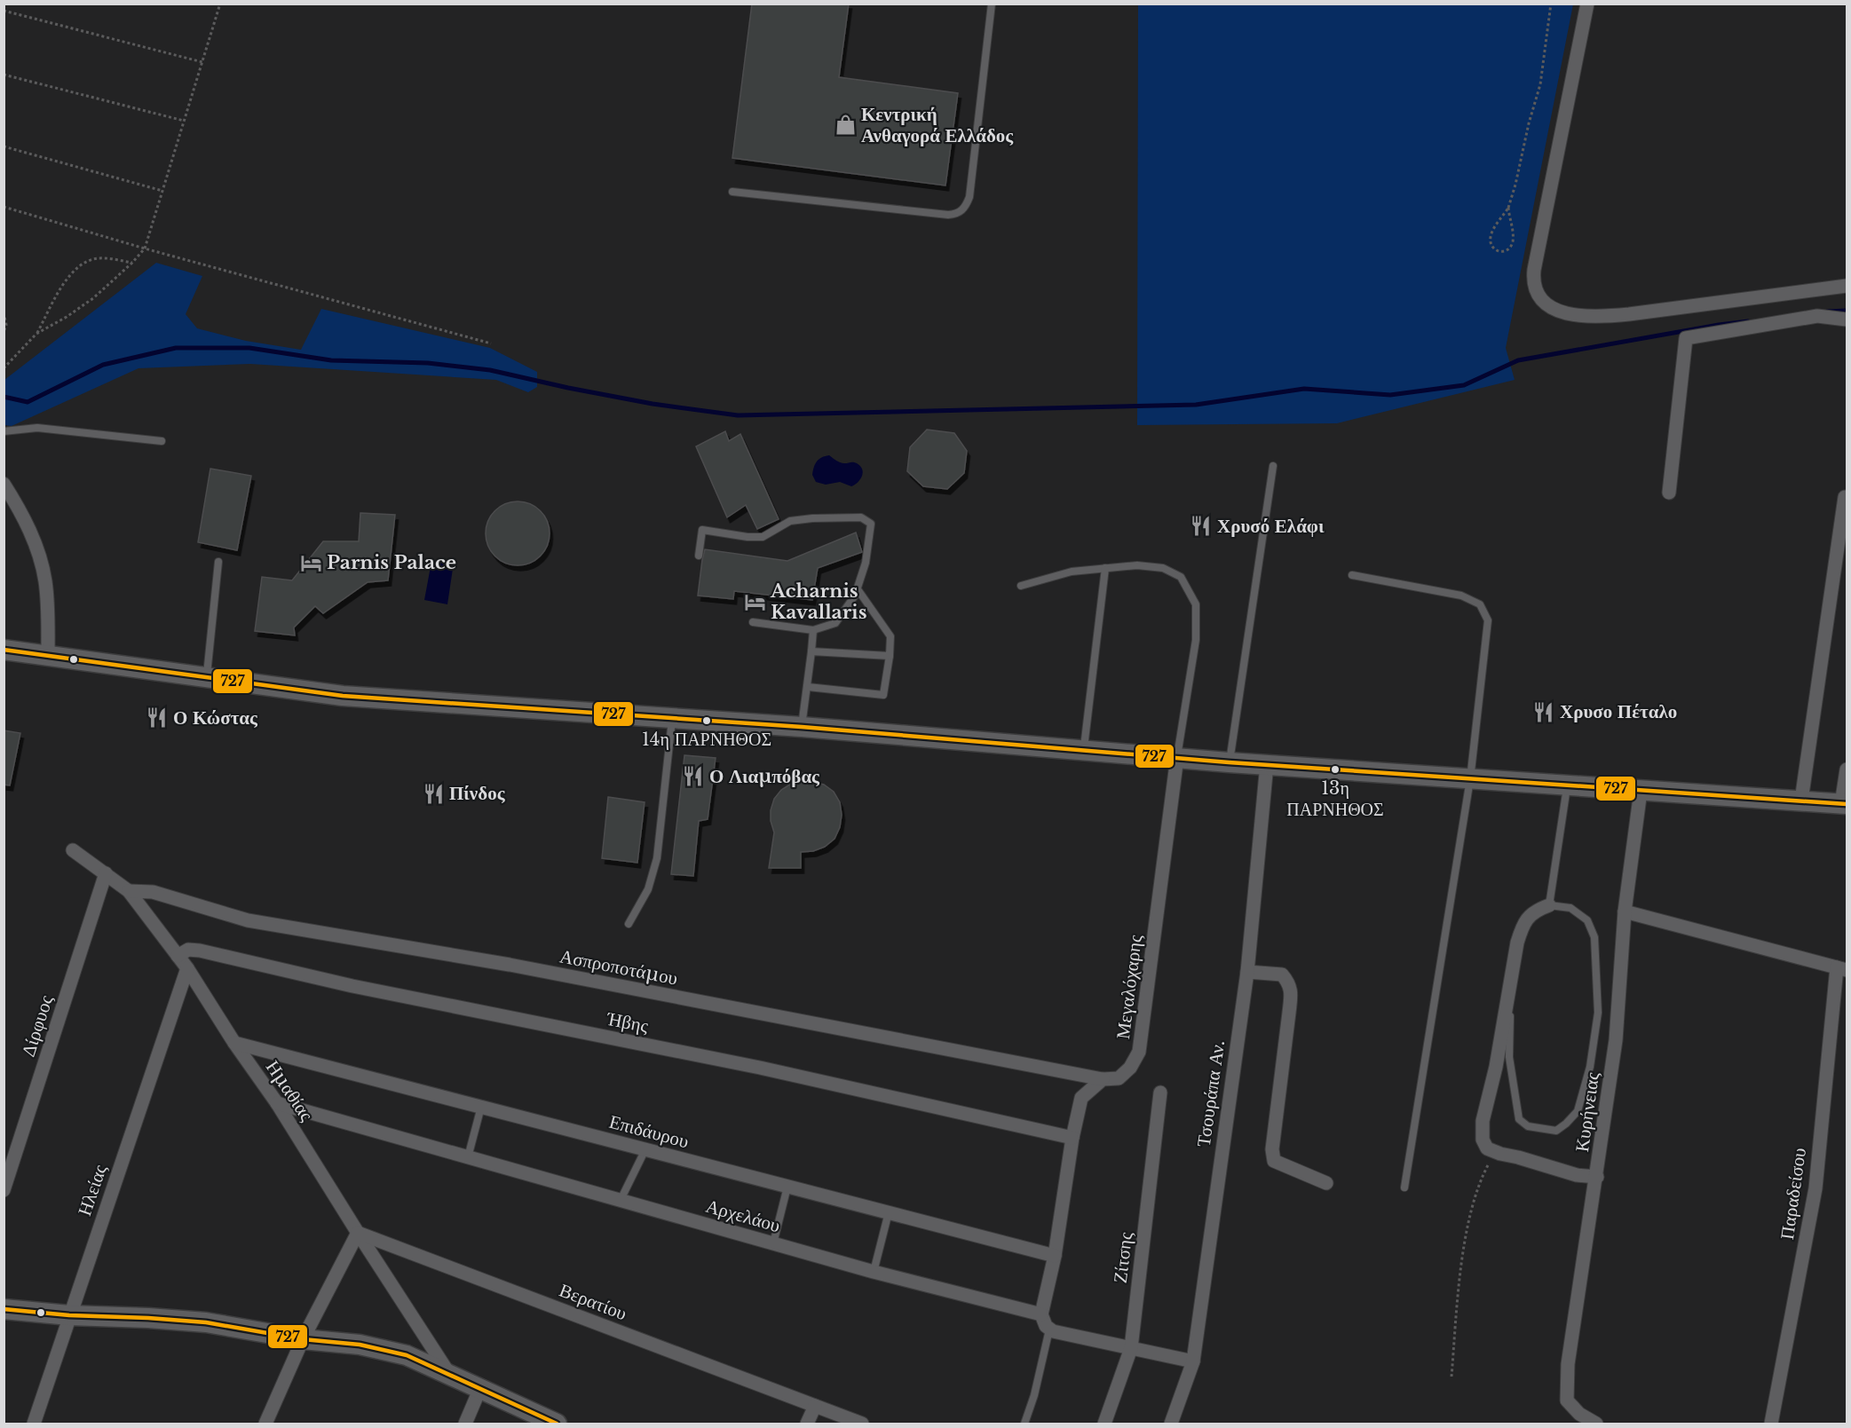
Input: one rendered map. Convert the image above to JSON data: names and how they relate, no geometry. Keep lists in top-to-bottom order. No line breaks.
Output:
{"streets":{"street":["Ασπροποτάμου","Μεγαλόχαρης","Ήβης","Δίρφυος","Ημαθίας","Τσουράπα Αν.","Κυρήνειας","Επιδάυρου","Ηλείας","Παραδείσου","Αρχελάου","Ζίτσης","Βερατίου"]},"crossings":[["Ασπροποτάμου","Μεγαλόχαρης"],["Ασπροποτάμου","Ημαθίας"],["Μεγαλόχαρης","Ήβης"],["Μεγαλόχαρης","Επιδάυρου"],["Μεγαλόχαρης","Αρχελάου"],["Ήβης","Ημαθίας"],["Δίρφυος","Ημαθίας"],["Ημαθίας","Επιδάυρου"],["Ημαθίας","Ηλείας"],["Ημαθίας","Αρχελάου"],["Ημαθίας","Βερατίου"]],"places":{"shop":["Κεντρική Ανθαγορά Ελλάδος"],"restaurant":["Χρυσό Ελάφι","Χρυσο Πέταλο","Ο Κώστας","Ο Λιαμπόβας","Πίνδος"],"hotel":["Parnis Palace","Acharnis Kavallaris"],"other":["14η ΠΑΡΝΗΘΟΣ","13η ΠΑΡΝΗΘΟΣ"]},"lines":["transit line 727"]}
